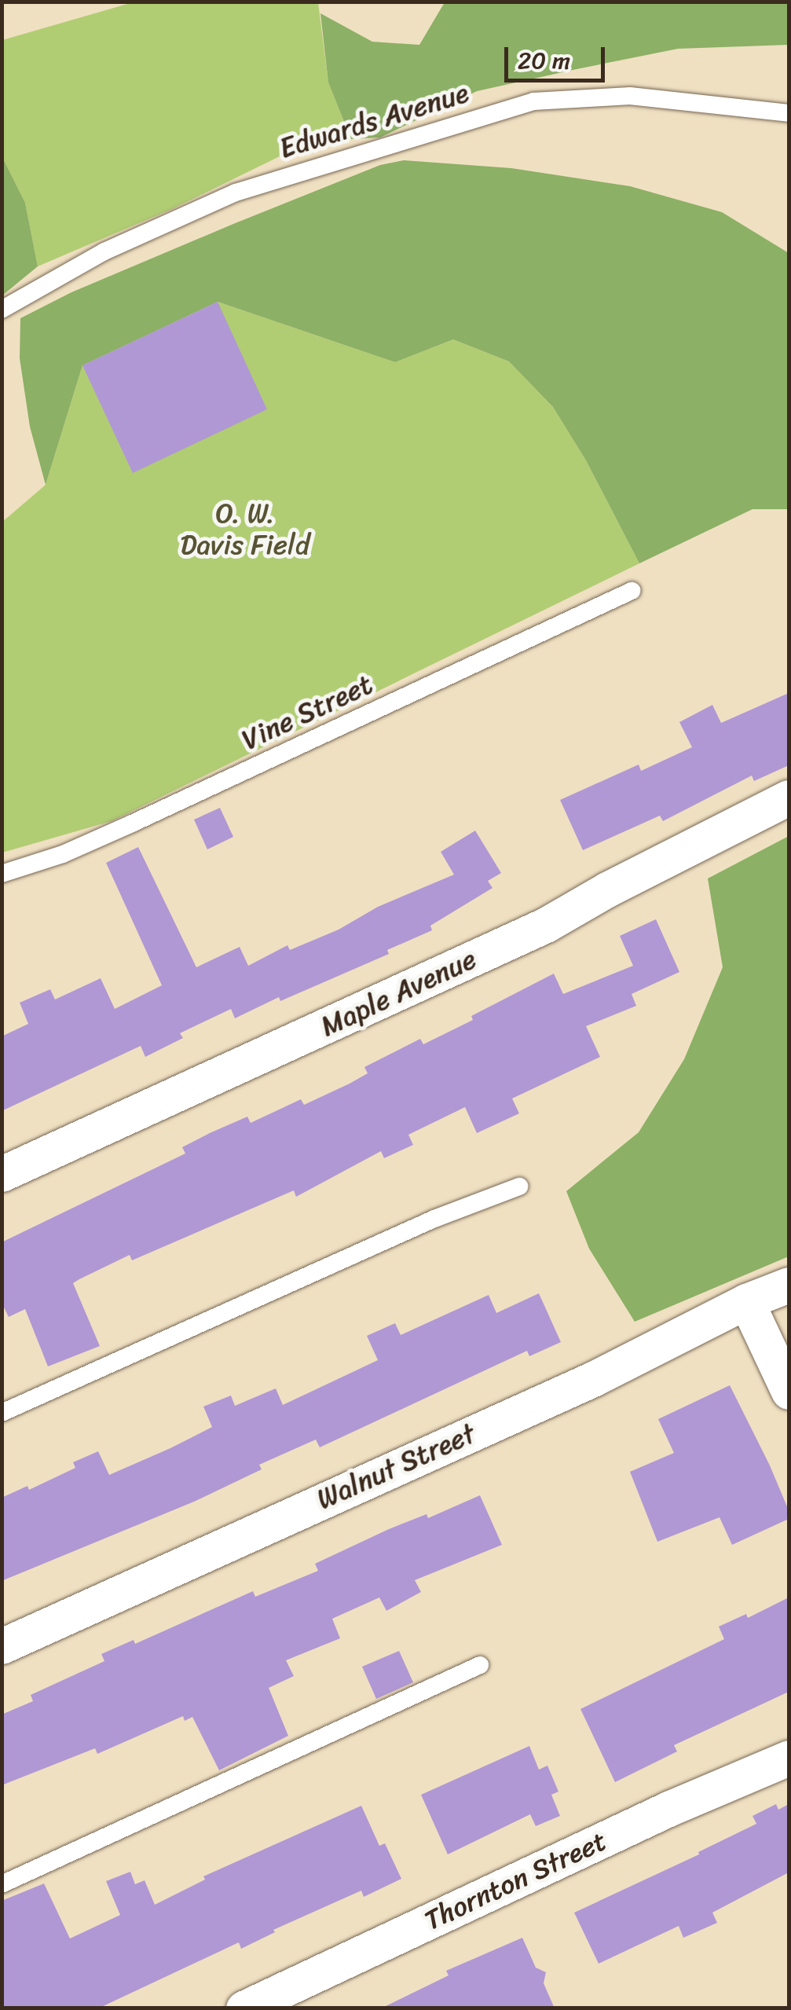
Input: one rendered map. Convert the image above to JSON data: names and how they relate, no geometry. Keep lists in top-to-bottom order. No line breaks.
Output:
{"streets":{"street":["Maple Avenue","Walnut Street","Thornton Street"],"lane":["Edwards Avenue","Vine Street"]},"parks":["O. W. Davis Field"],"scale_bar":"20 m"}
